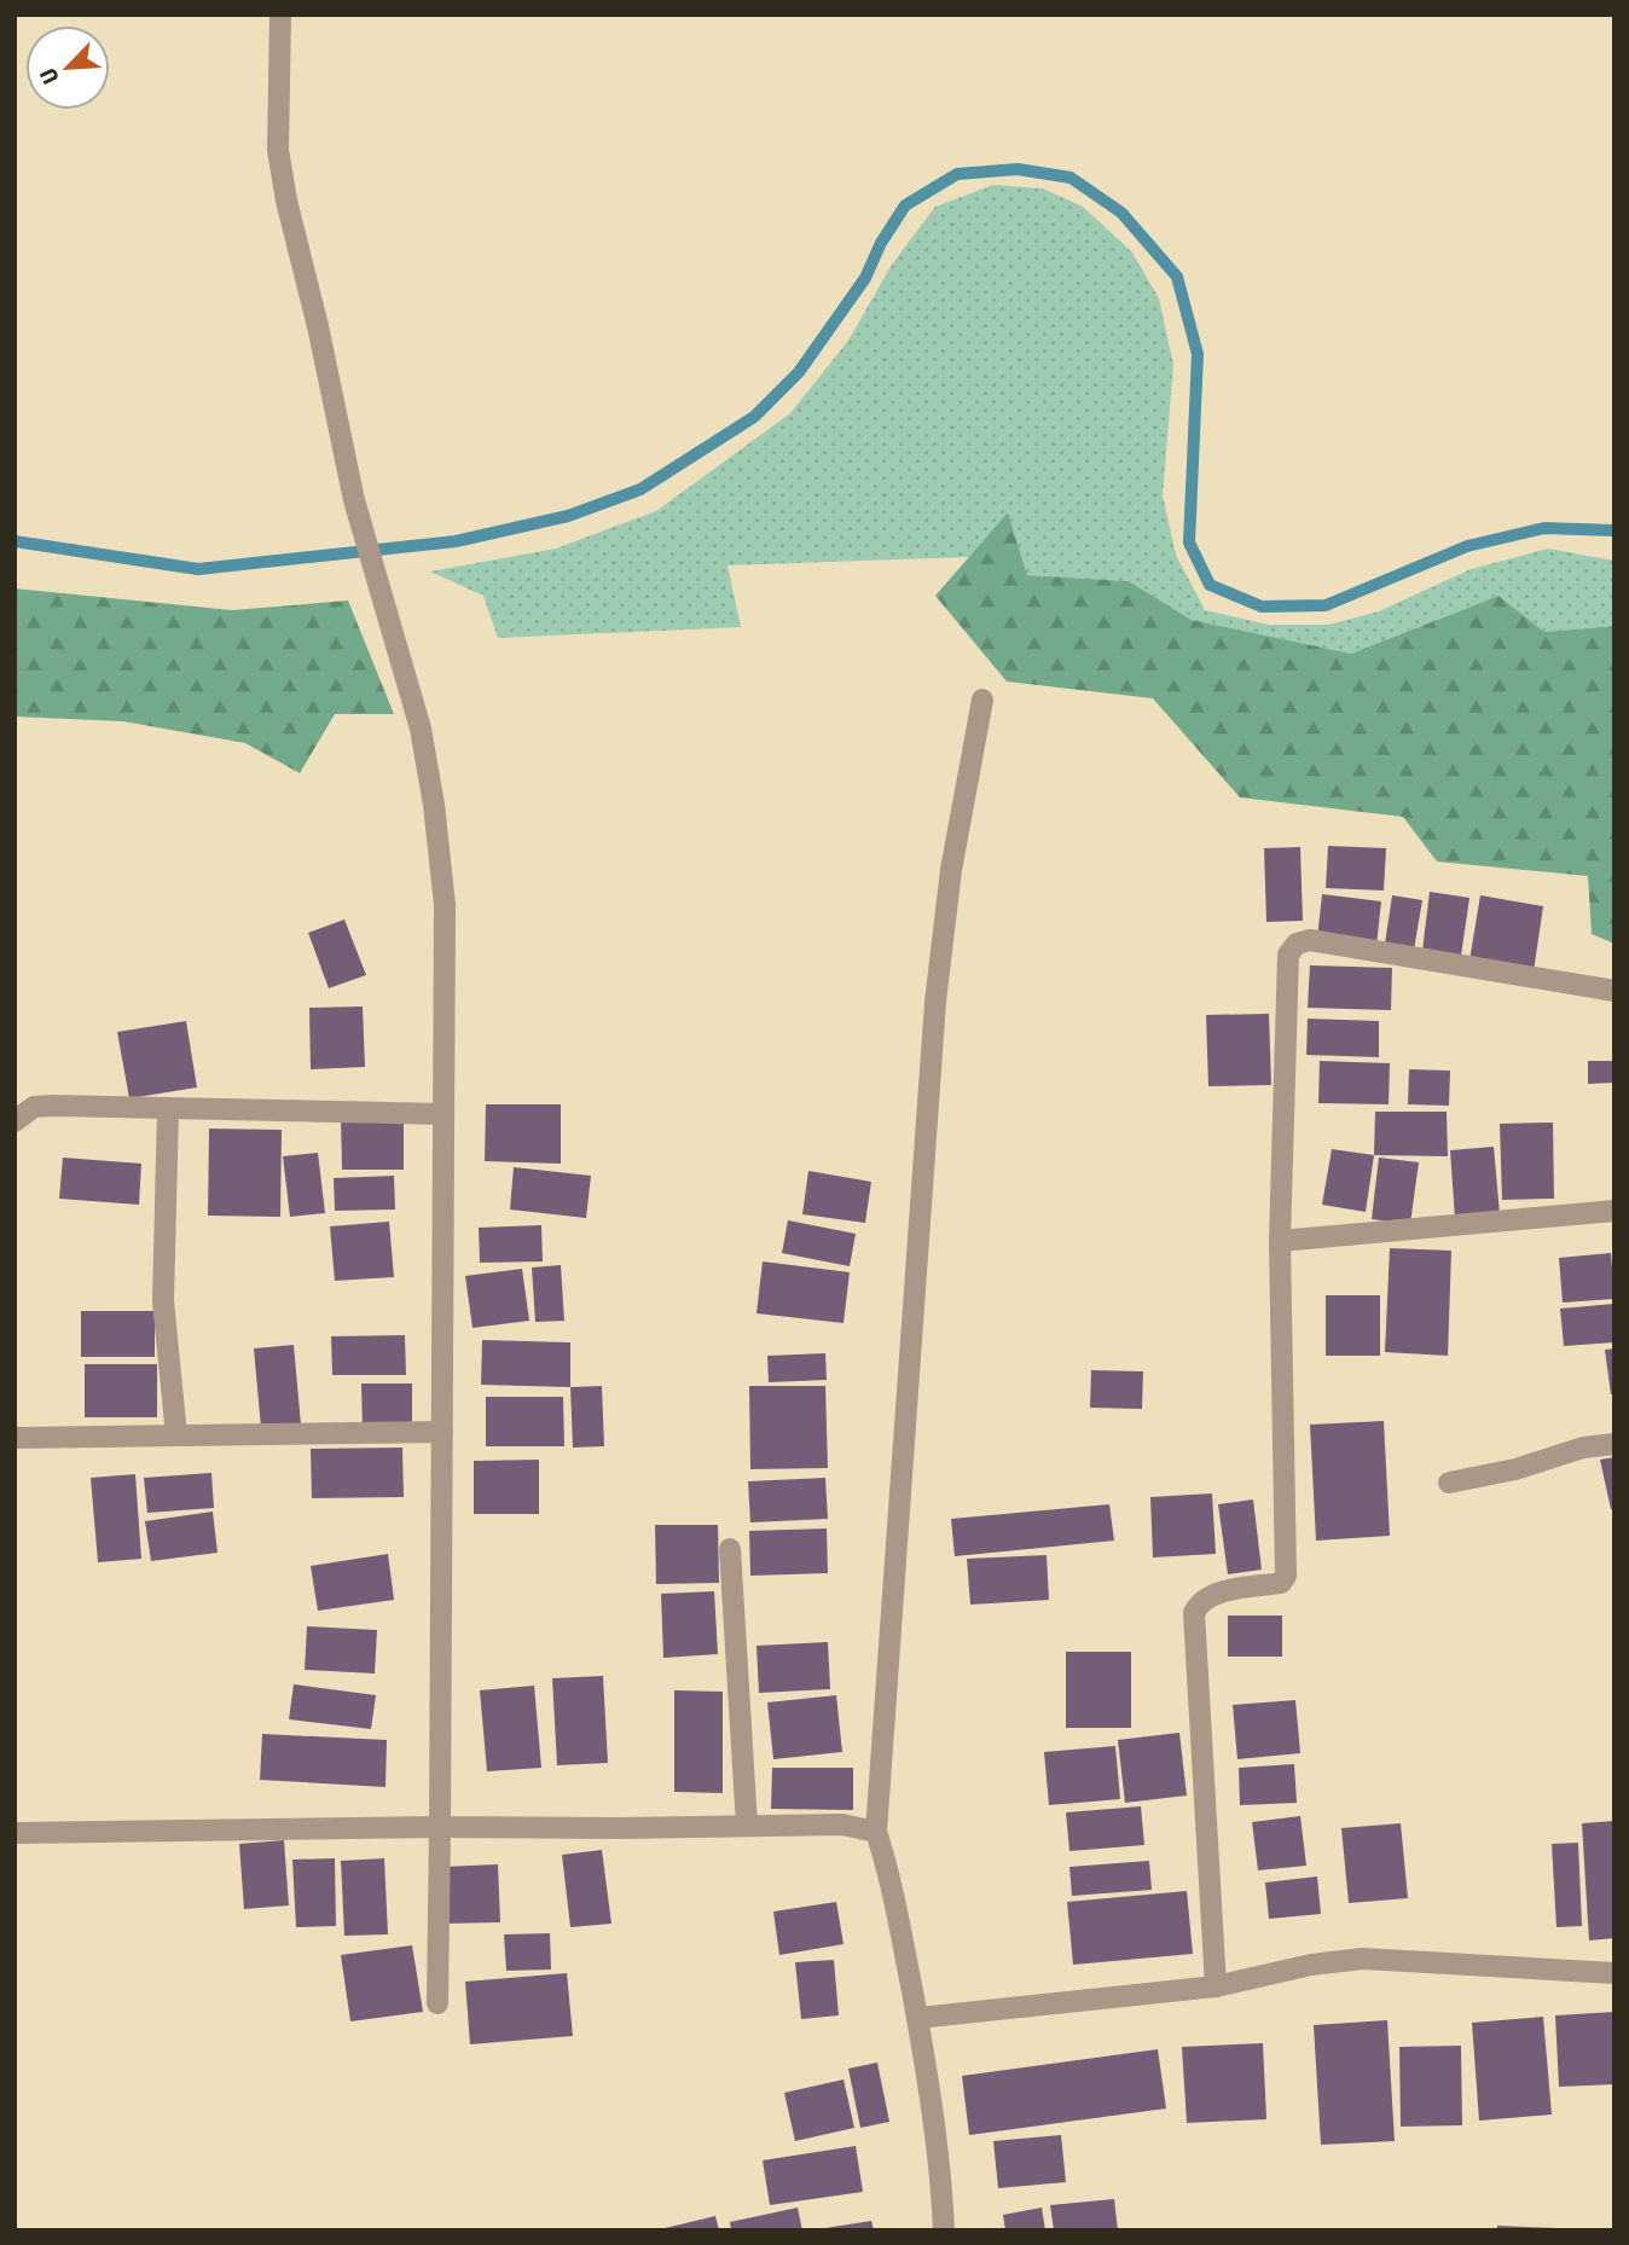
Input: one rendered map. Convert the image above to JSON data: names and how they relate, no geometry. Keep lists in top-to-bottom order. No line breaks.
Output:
{"north":"bottom left"}
